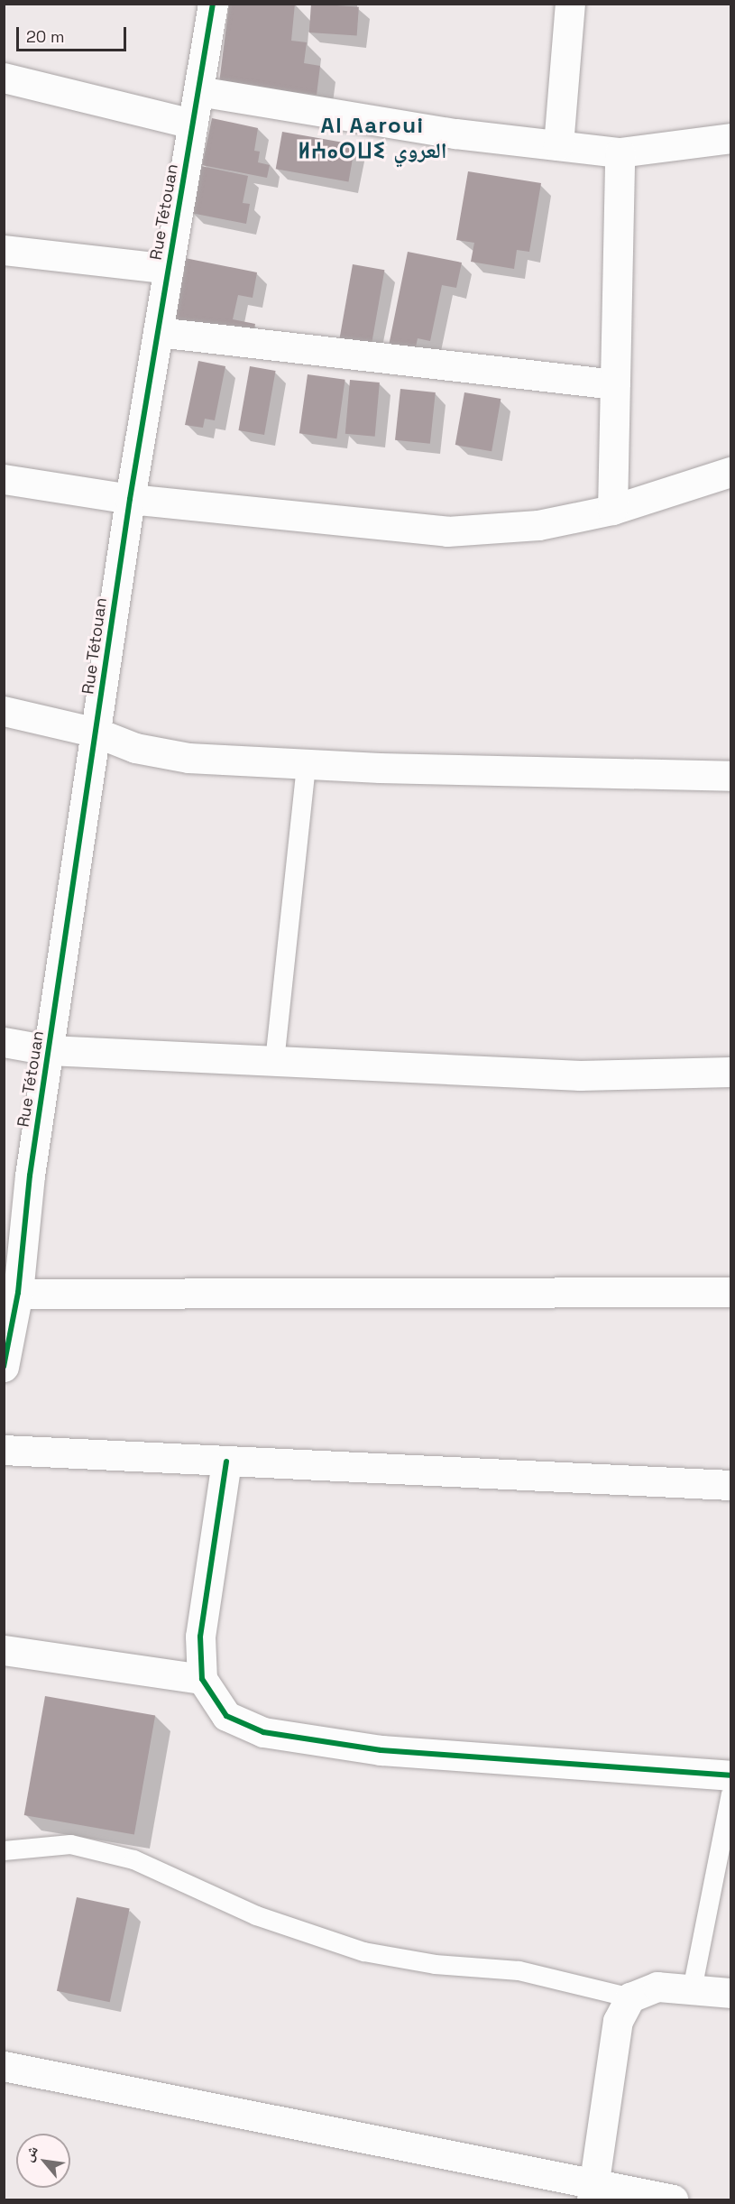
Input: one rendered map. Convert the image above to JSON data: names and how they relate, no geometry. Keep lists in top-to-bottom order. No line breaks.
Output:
{"streets":{"street":["Rue Tétouan"]},"districts":["Al Aaroui ⵍⵄⴰⵔⵡⵉ العروي"],"scale_bar":"20 m","north":"top left"}
